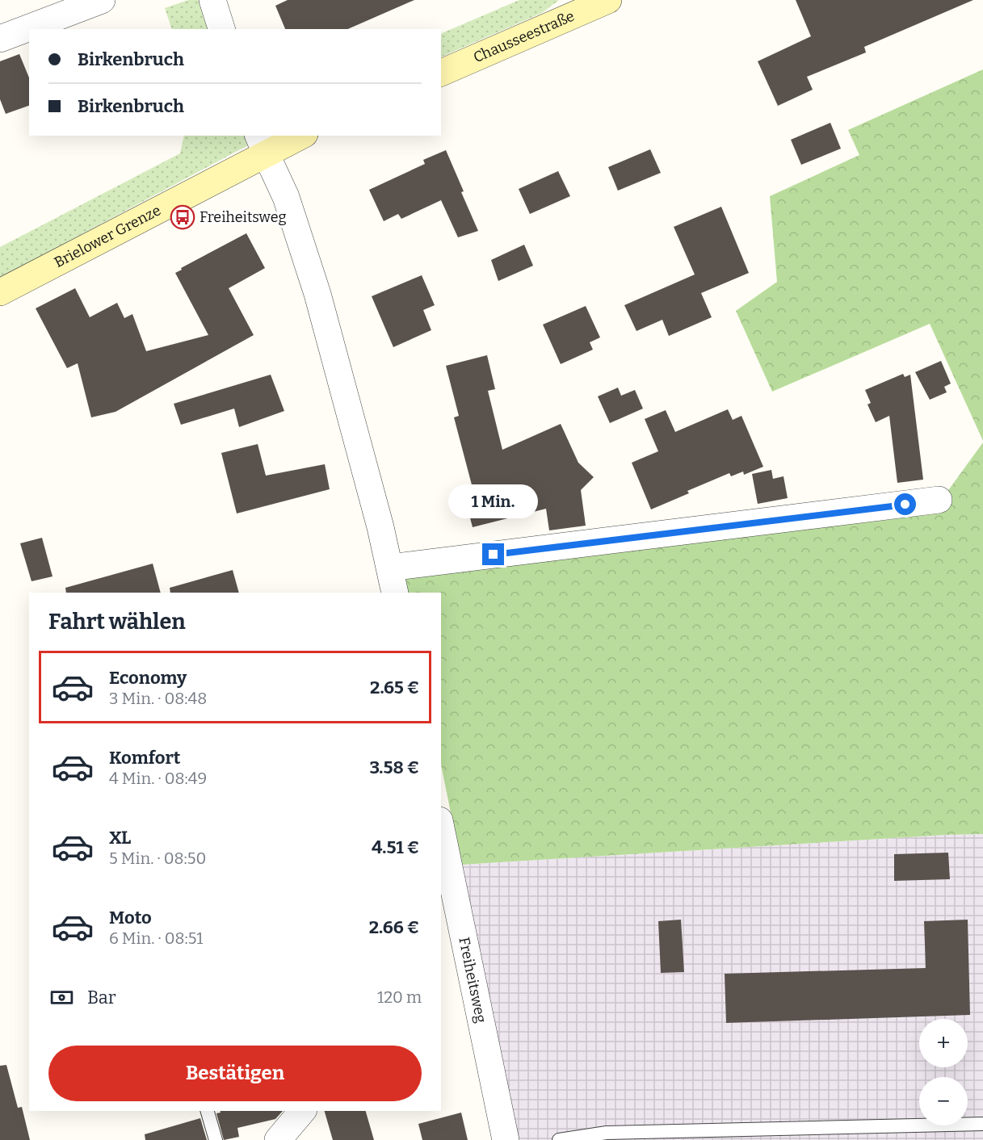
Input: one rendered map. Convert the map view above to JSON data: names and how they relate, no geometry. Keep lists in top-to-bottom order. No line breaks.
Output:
{"streets":{"main road":["Chausseestraße","Brielower Grenze"],"street":["Freiheitsweg"]},"places":{"bus stop":["Freiheitsweg"]},"page":{"banner":["Birkenbruch","Birkenbruch"],"bubble":"1 Min.","heading":"Fahrt wählen","list":[{"name":"Economy","note":"3 Min. · 08:48","value":"2.65 €"},{"name":"Komfort","note":"4 Min. · 08:49","value":"3.58 €"},{"name":"XL","note":"5 Min. · 08:50","value":"4.51 €"},{"name":"Moto","note":"6 Min. · 08:51","value":"2.66 €"}],"pay":["Bar","120 m"],"map_buttons":["+","−"],"buttons":"Bestätigen"}}
